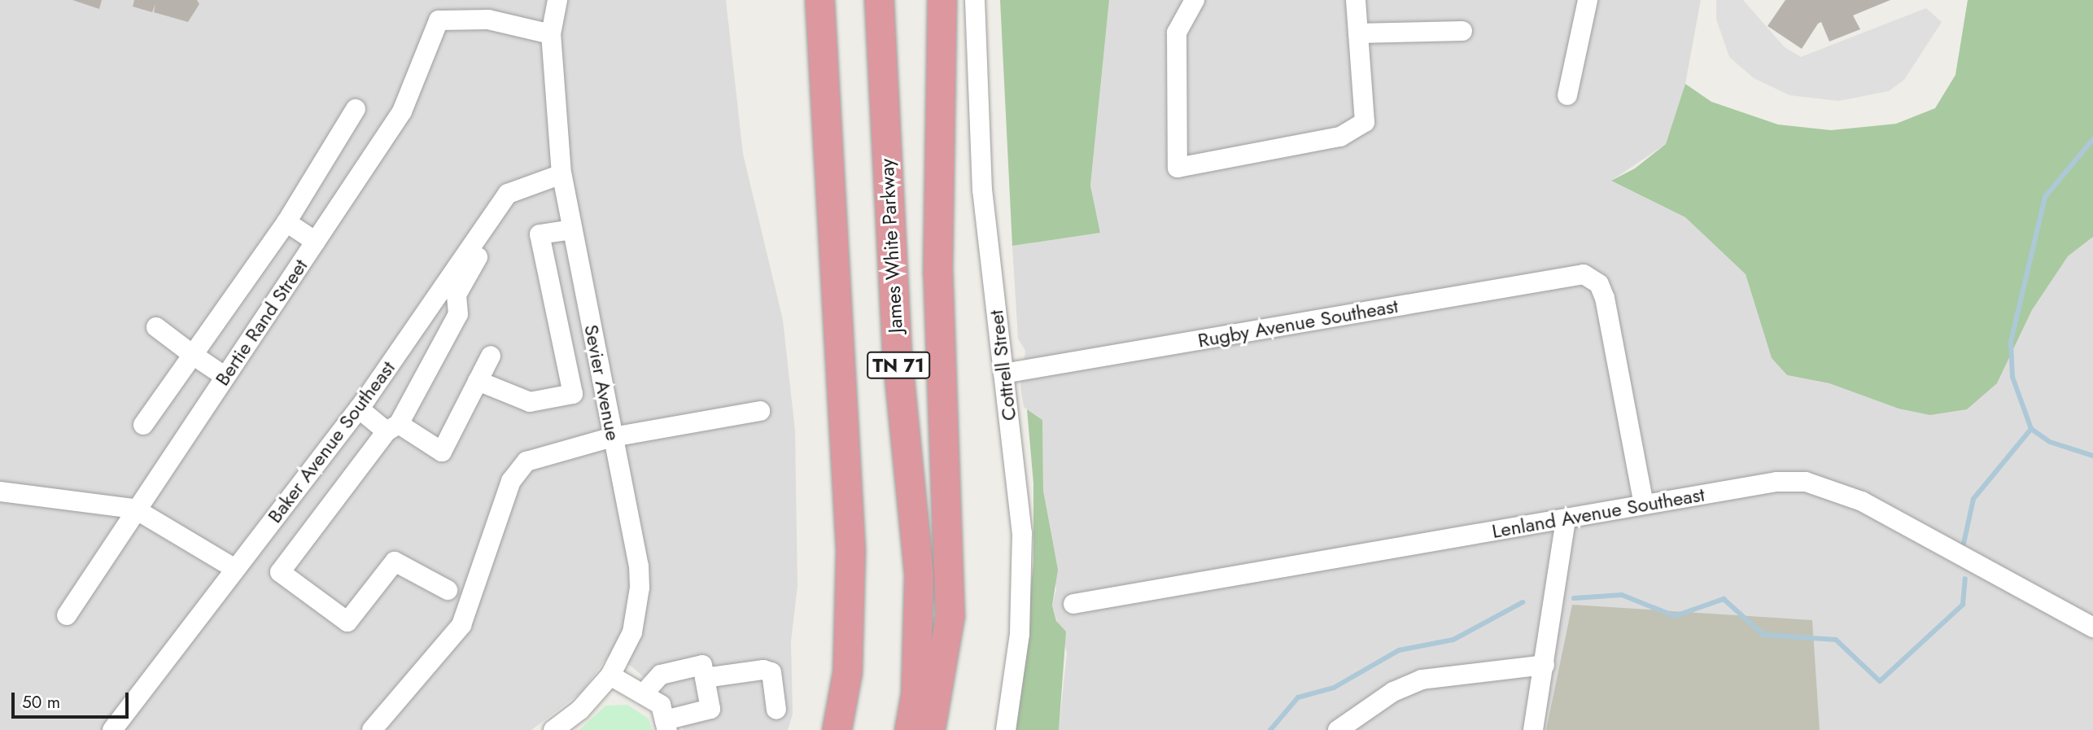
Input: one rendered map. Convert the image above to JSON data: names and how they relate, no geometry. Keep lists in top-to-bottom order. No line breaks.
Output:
{"streets":{"highway":["James White Parkway","TN 71"],"street":["Bertie Rand Street","Rugby Avenue Southeast","Cottrell Street","Sevier Avenue","Baker Avenue Southeast","Lenland Avenue Southeast"]},"crossings":[["Bertie Rand Street","Sevier Avenue"],["Rugby Avenue Southeast","Cottrell Street"],["Rugby Avenue Southeast","Lenland Avenue Southeast"]],"scale_bar":"50 m"}
